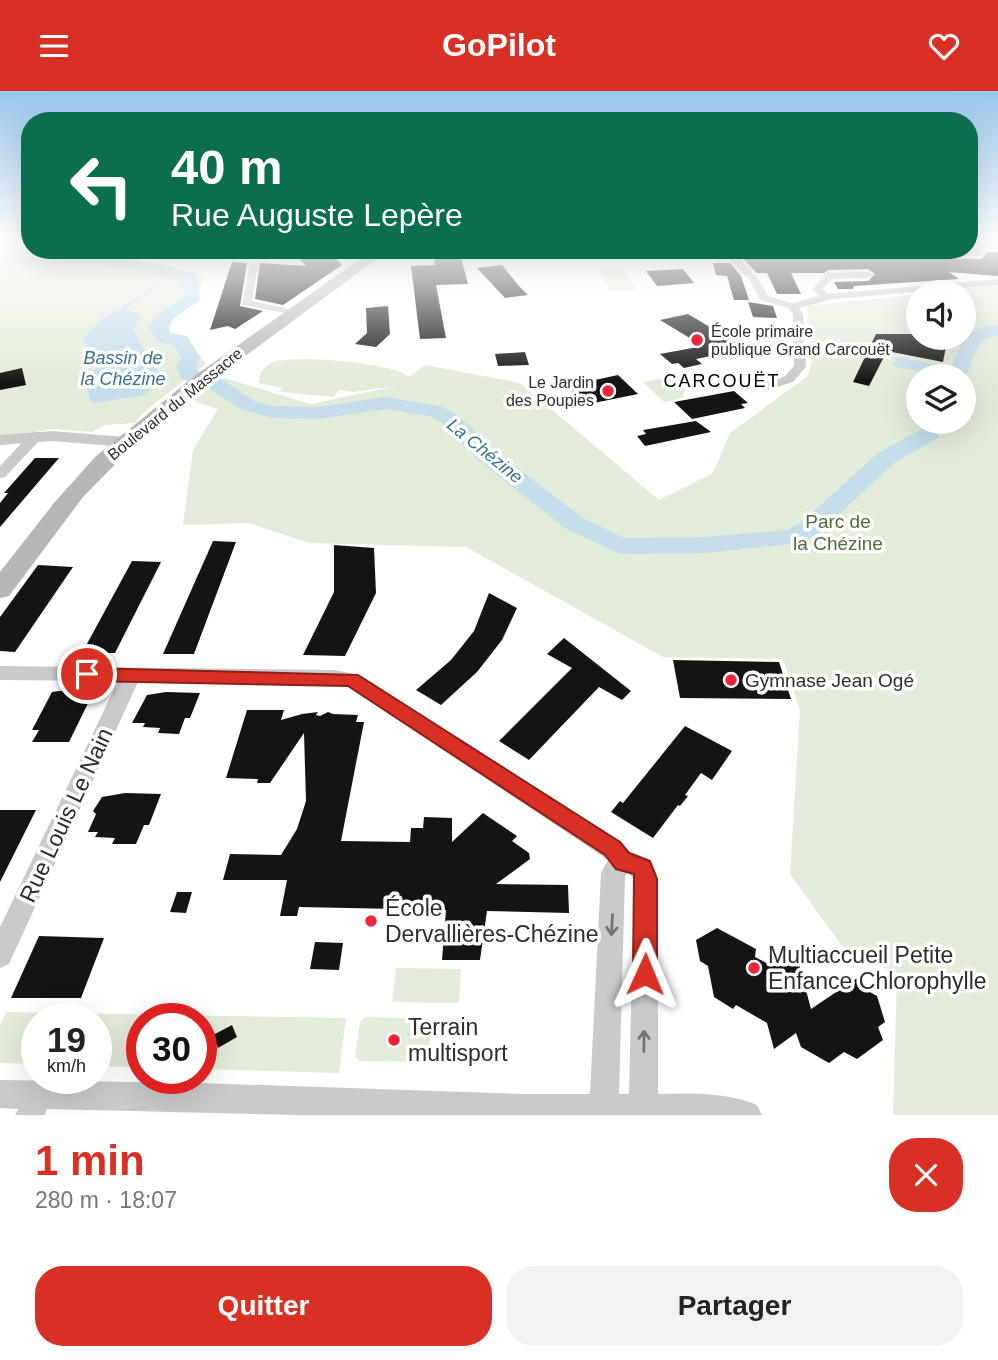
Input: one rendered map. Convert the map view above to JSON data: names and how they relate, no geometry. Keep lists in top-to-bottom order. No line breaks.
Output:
{"streets":{"main road":["Boulevard du Massacre"],"street":["Rue Louis Le Nain"]},"districts":["CARCOUËT"],"water":["Bassin de la Chézine","La Chézine"],"parks":["Parc de la Chézine"],"places":["École primaire publique Grand Carcouët","Le Jardin des Poupies","Gymnase Jean Ogé","École Dervallières-Chézine","Multiaccueil Petite Enfance Chlorophylle","Terrain multisport"],"page":{"header":"GoPilot","turn":["40 m","Rue Auguste Lepère"],"speed":"19 km/h","limit":"30","heading":["1 min","280 m · 18:07"],"buttons":["Quitter","Partager"]}}
